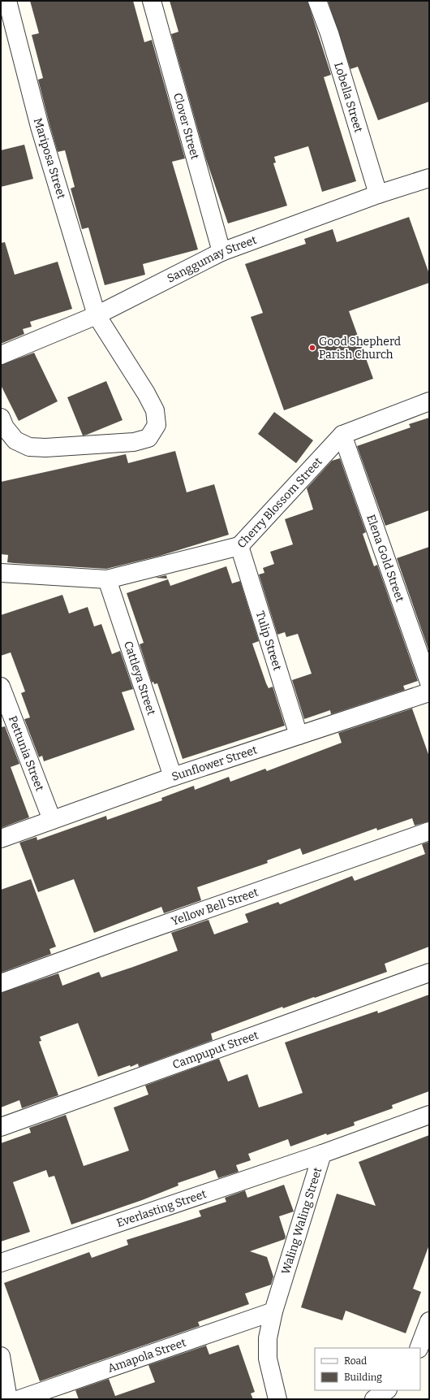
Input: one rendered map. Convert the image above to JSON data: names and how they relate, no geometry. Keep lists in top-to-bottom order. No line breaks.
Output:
{"streets":{"street":["Lobella Street","Clover Street","Mariposa Street","Sanggumay Street","Cherry Blossom Street","Elena Gold Street","Tulip Street","Cattleya Street","Pettunia Street","Sunflower Street","Yellow Bell Street","Campuput Street","Everlasting Street","Waling Waling Street","Amapola Street"]},"crossings":[["Lobella Street","Sanggumay Street"],["Clover Street","Sanggumay Street"],["Mariposa Street","Sanggumay Street"],["Cherry Blossom Street","Elena Gold Street"],["Cherry Blossom Street","Tulip Street"],["Cherry Blossom Street","Cattleya Street"],["Tulip Street","Sunflower Street"],["Cattleya Street","Sunflower Street"],["Pettunia Street","Sunflower Street"],["Everlasting Street","Waling Waling Street"],["Waling Waling Street","Amapola Street"]],"places":["Good Shepherd Parish Church"],"legend":["Road","Building"]}
